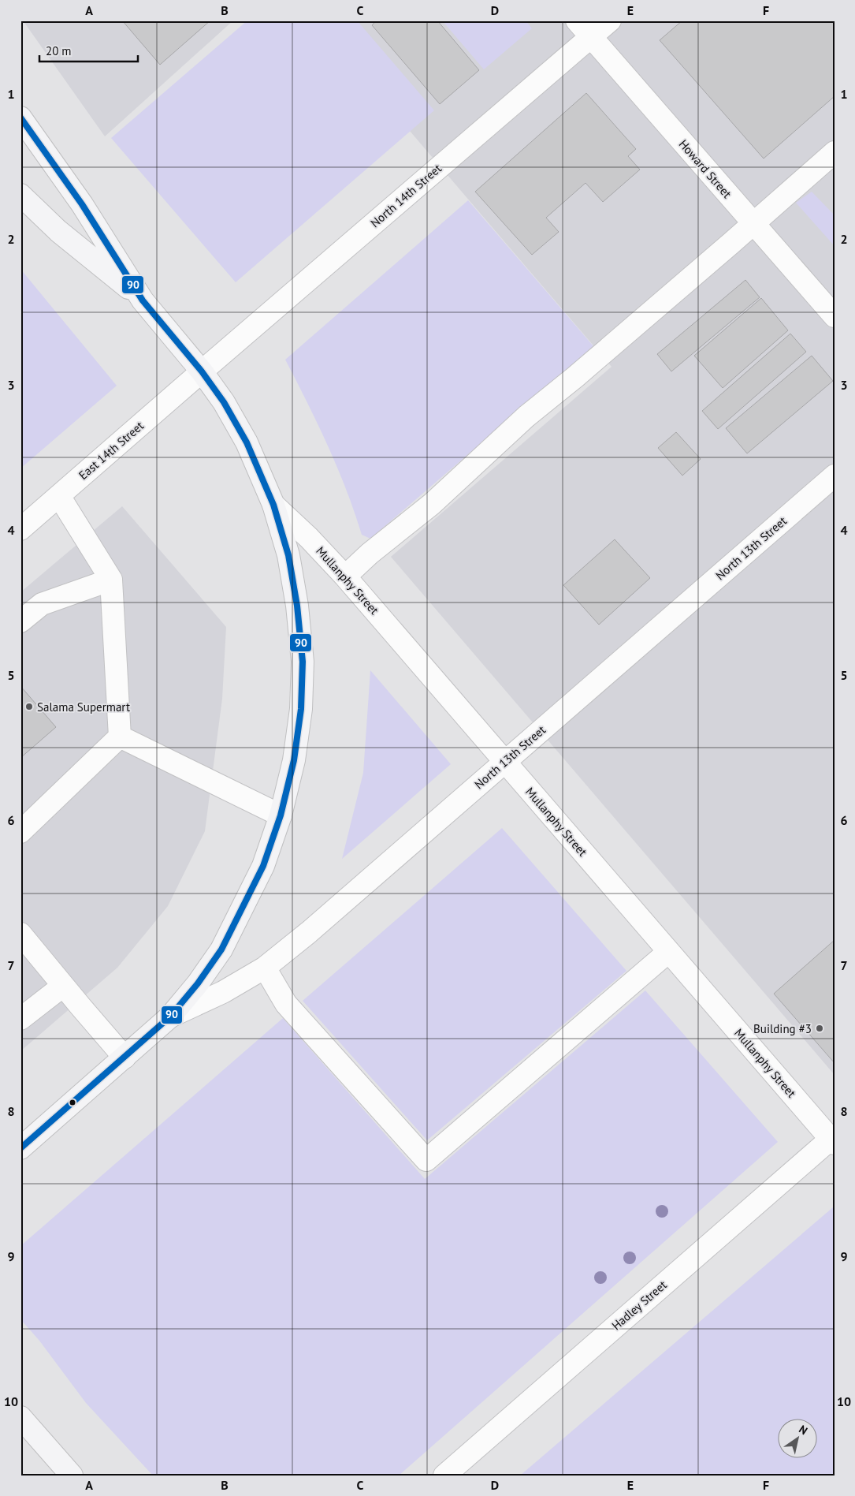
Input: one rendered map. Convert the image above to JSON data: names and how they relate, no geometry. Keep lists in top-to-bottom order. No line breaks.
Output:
{"streets":{"main road":["North 13th Street"],"street":["Howard Street","North 14th Street","East 14th Street","Mullanphy Street","Hadley Street"]},"crossings":[["Howard Street","North 14th Street"],["North 14th Street","East 14th Street"],["North 14th Street","North 13th Street"],["East 14th Street","North 13th Street"],["North 13th Street","Mullanphy Street"],["Mullanphy Street","Hadley Street"]],"places":["Salama Supermart","Building #3"],"lines":["transit line 90"],"scale_bar":"20 m","north":"top right","grid":{"columns":["A","B","C","D","E","F"],"rows":["1","2","3","4","5","6","7","8","9","10"]}}
